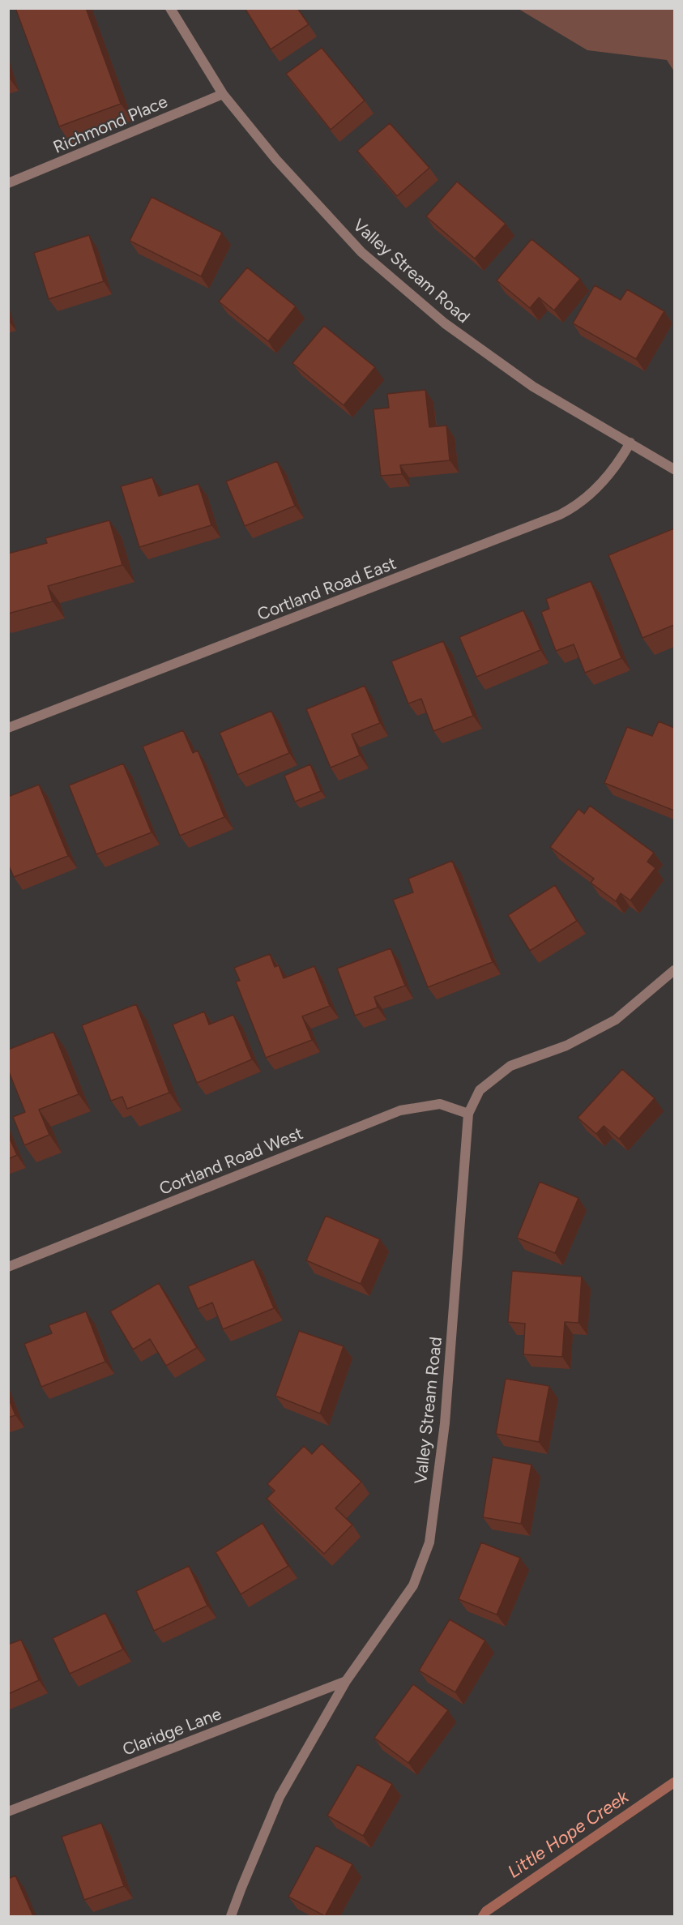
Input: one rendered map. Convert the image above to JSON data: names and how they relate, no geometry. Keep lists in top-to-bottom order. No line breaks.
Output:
{"streets":{"street":["Richmond Place","Valley Stream Road","Cortland Road East","Cortland Road West","Claridge Lane"]},"crossings":[["Richmond Place","Valley Stream Road"],["Valley Stream Road","Cortland Road East"],["Valley Stream Road","Cortland Road West"],["Valley Stream Road","Claridge Lane"]],"water":["Little Hope Creek"]}
